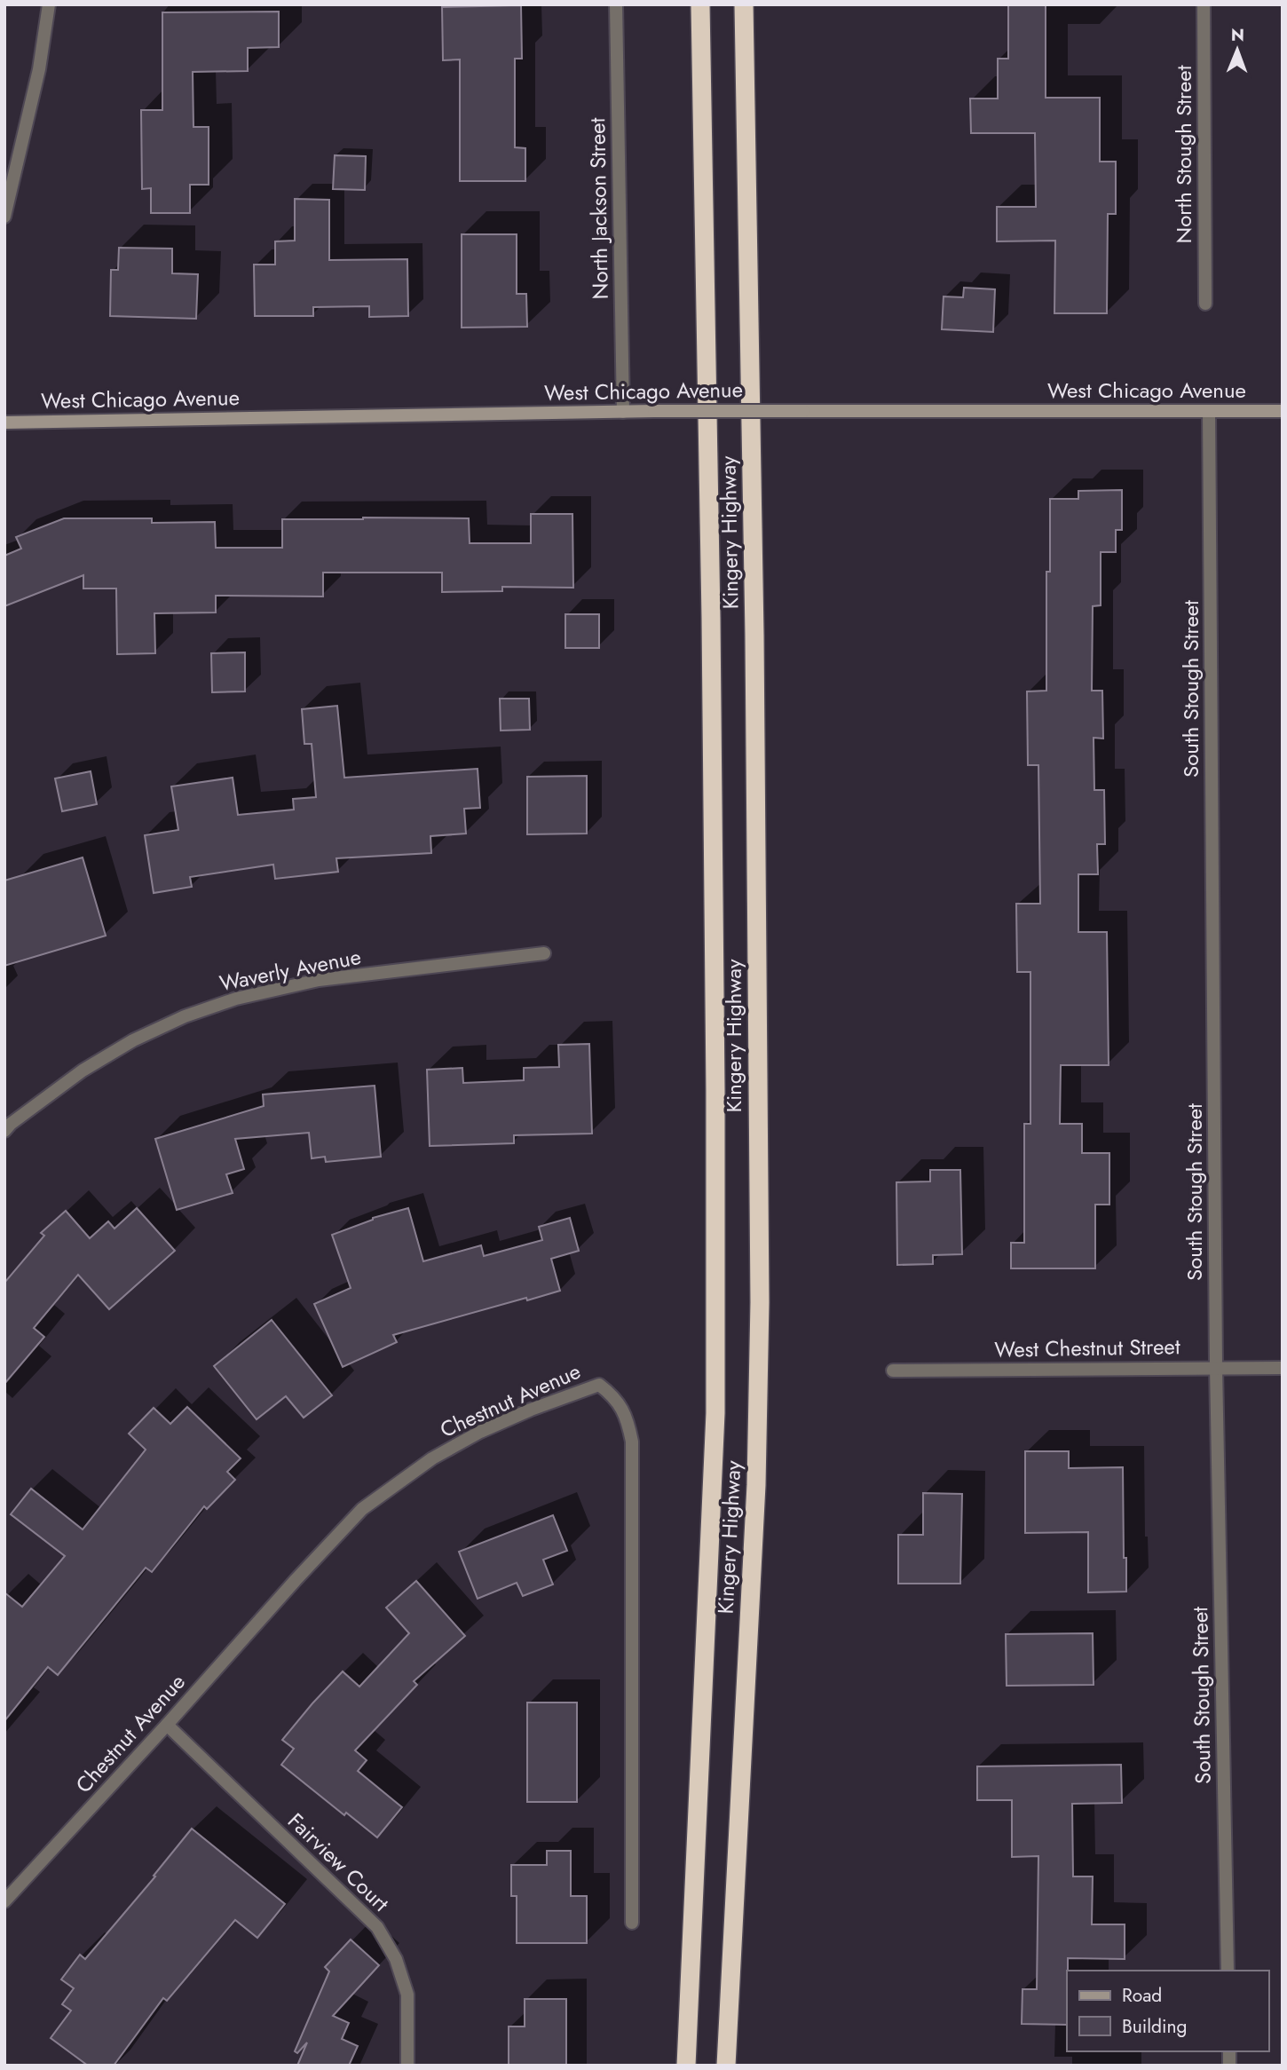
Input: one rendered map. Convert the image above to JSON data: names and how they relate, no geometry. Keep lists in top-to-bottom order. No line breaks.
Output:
{"streets":{"highway":["Kingery Highway"],"main road":["West Chicago Avenue"],"street":["North Stough Street","North Jackson Street","South Stough Street","Waverly Avenue","West Chestnut Street","Chestnut Avenue","Fairview Court"]},"crossings":[["North Jackson Street","West Chicago Avenue"],["West Chicago Avenue","South Stough Street"],["South Stough Street","West Chestnut Street"],["Chestnut Avenue","Fairview Court"]],"legend":["Road","Building"],"north":"top"}
